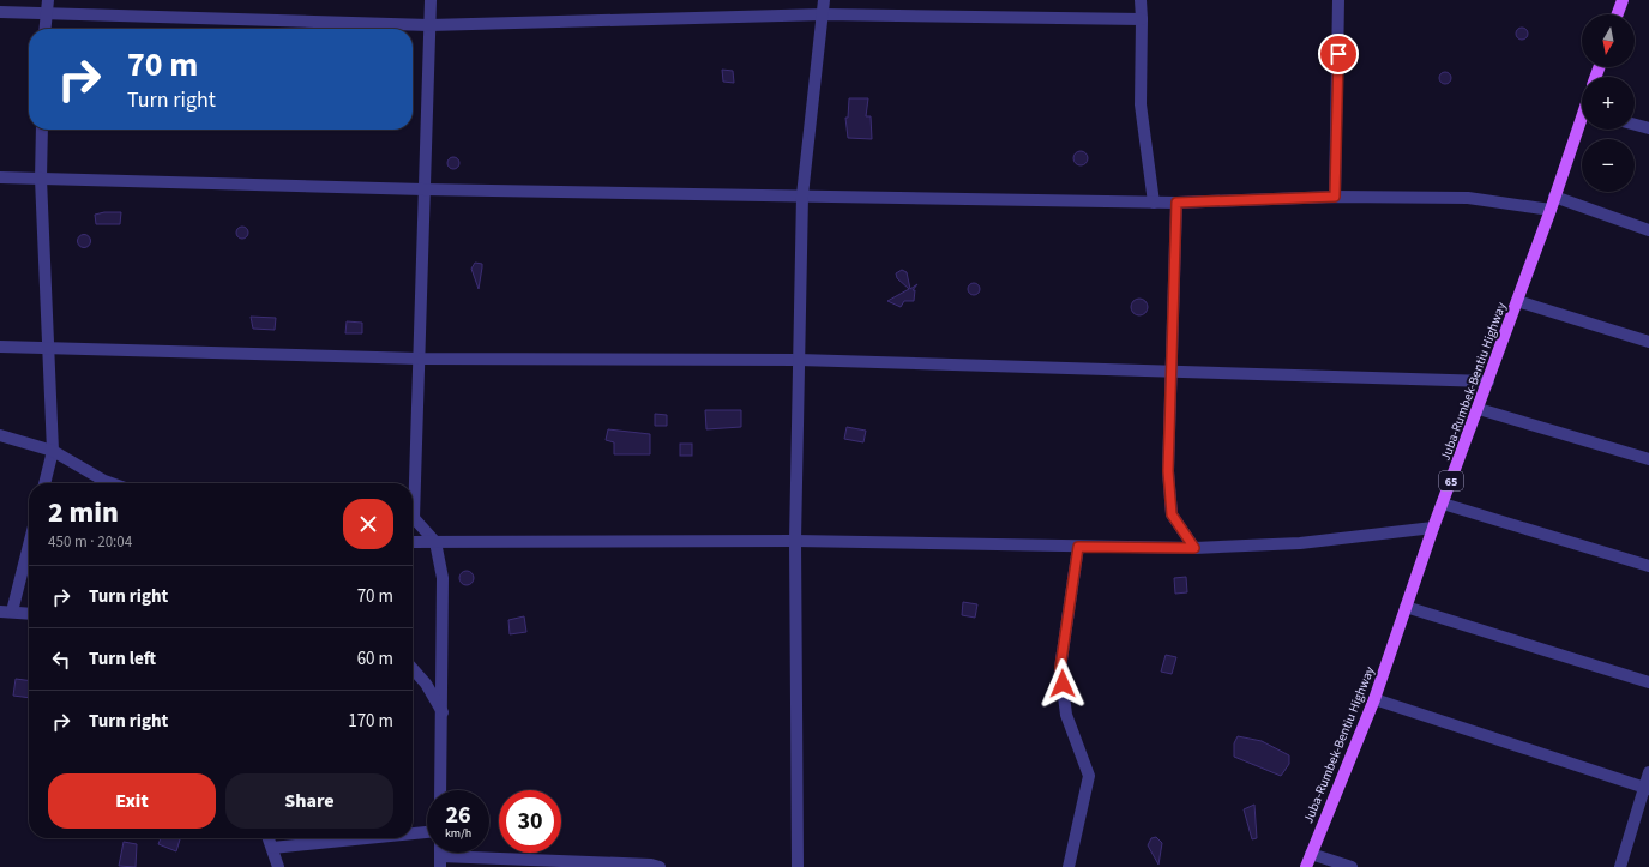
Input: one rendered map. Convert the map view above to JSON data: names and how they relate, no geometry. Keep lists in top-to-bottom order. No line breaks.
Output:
{"streets":{"main road":["Juba-Rumbek-Bentiu Highway","65"]},"north":"bottom","page":{"map_buttons":["+","−"],"turn":["70 m","Turn right"],"heading":["2 min","450 m · 20:04"],"list":[{"name":"Turn right","value":"70 m"},{"name":"Turn left","value":"60 m"},{"name":"Turn right","value":"170 m"}],"buttons":["Exit","Share"],"speed":"26 km/h","limit":"30"}}
